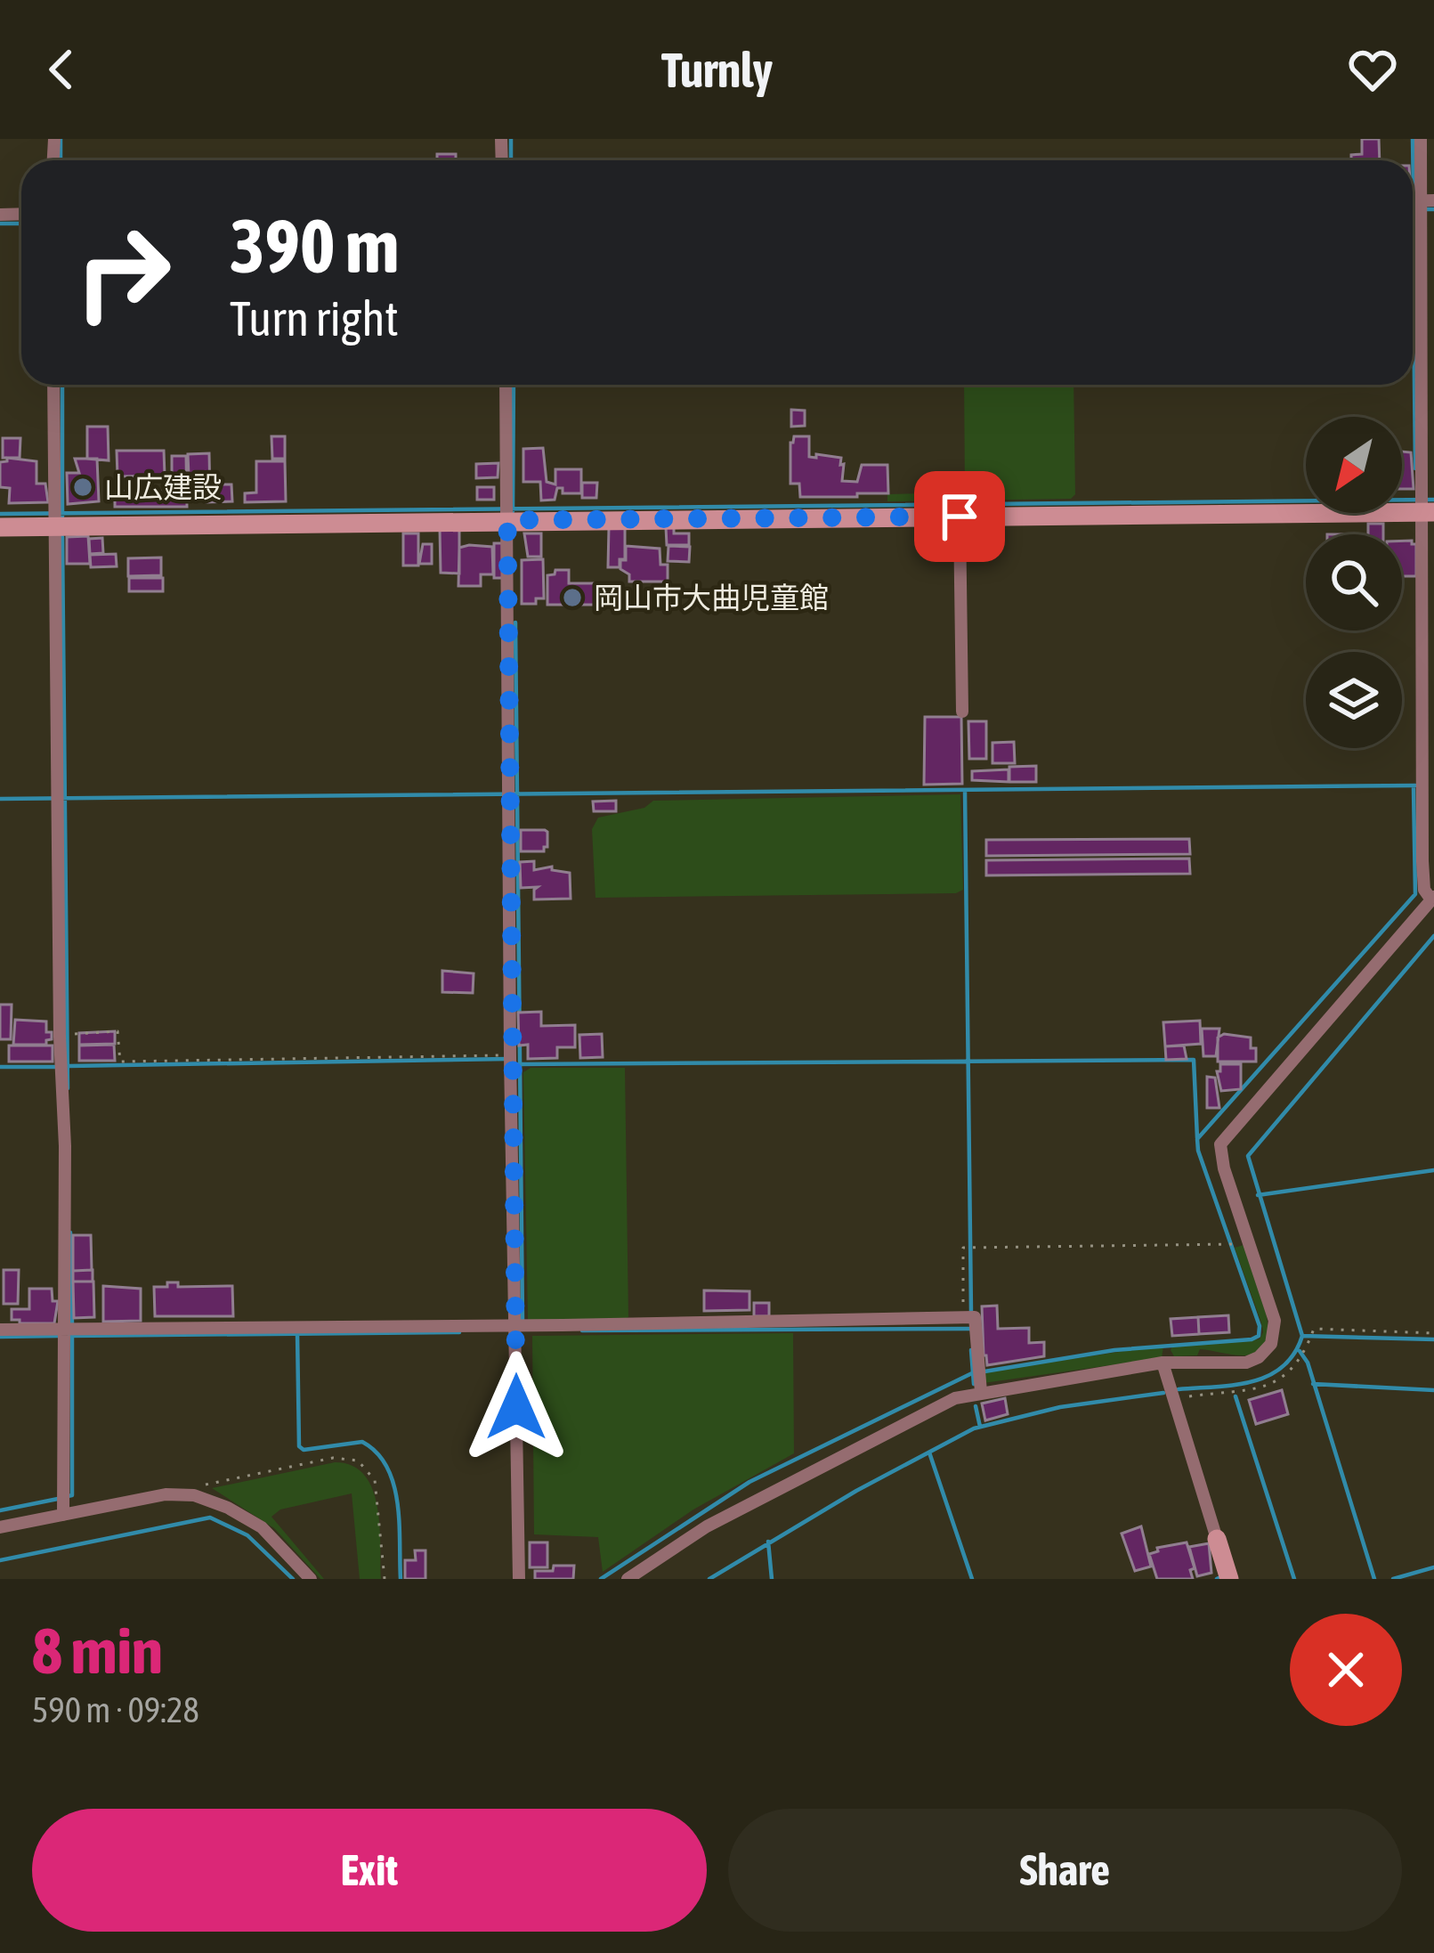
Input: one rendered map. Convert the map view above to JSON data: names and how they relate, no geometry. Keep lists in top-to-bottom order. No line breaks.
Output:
{"places":["山広建設","岡山市大曲児童館"],"north":"bottom left","page":{"header":"Turnly","turn":["390 m","Turn right"],"heading":["8 min","590 m · 09:28"],"buttons":["Exit","Share"]}}
